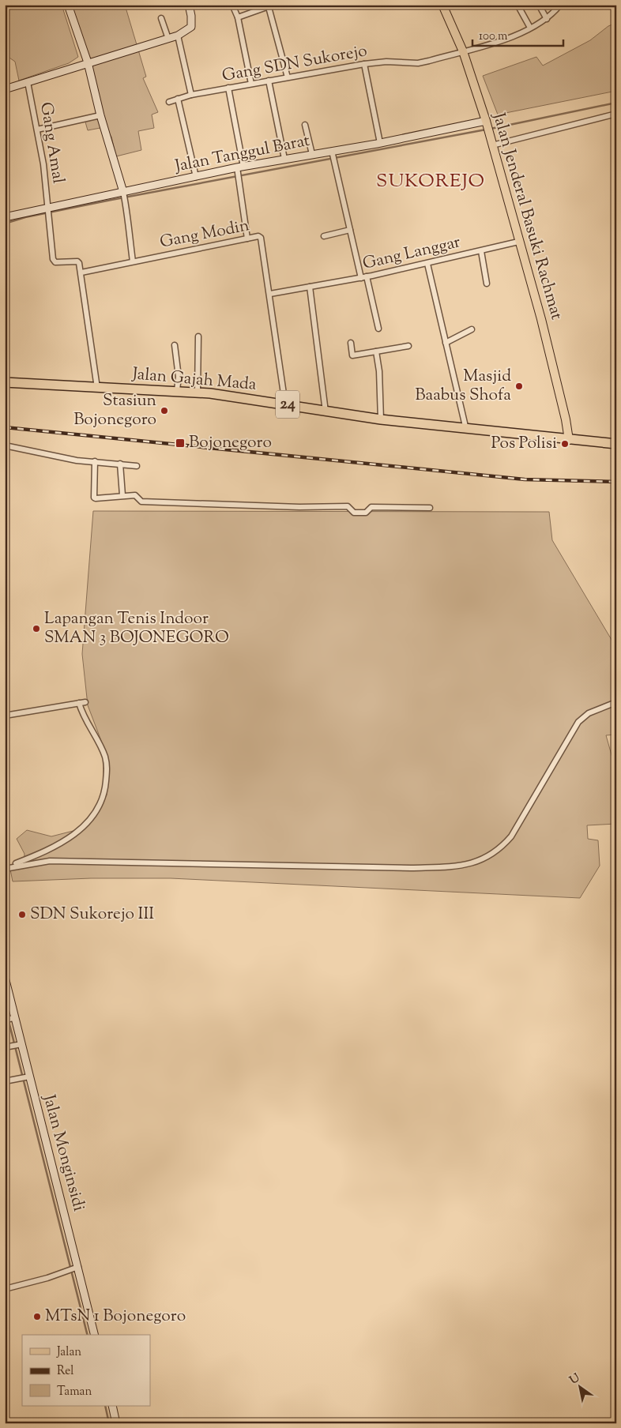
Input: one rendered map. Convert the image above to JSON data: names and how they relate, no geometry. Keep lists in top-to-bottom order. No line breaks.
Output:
{"streets":{"highway":["Jalan Gajah Mada","24"],"main road":["Jalan Jenderal Basuki Rachmat"],"street":["Gang SDN Sukorejo","Gang Amal","Jalan Tanggul Barat","Gang Modin","Gang Langgar","Jalan Monginsidi"]},"crossings":[["Gang SDN Sukorejo","Jalan Jenderal Basuki Rachmat"],["Gang Amal","Jalan Tanggul Barat"],["Gang Amal","Gang Modin"],["Jalan Tanggul Barat","Jalan Jenderal Basuki Rachmat"],["Jalan Jenderal Basuki Rachmat","Gang Langgar"],["Jalan Jenderal Basuki Rachmat","Jalan Gajah Mada"],["Jalan Jenderal Basuki Rachmat","24"],["Gang Modin","Gang Langgar"],["Gang Modin","Jalan Gajah Mada"],["Jalan Gajah Mada","24"]],"districts":["SUKOREJO"],"places":{"other":["Masjid Baabus Shofa","Stasiun Bojonegoro","Pos Polisi","Lapangan Tenis Indoor SMAN 3 BOJONEGORO","SDN Sukorejo III","MTsN 1 Bojonegoro"],"transit":["Bojonegoro"]},"legend":["Jalan","Rel","Taman"],"scale_bar":"100 m","north":"top left"}
